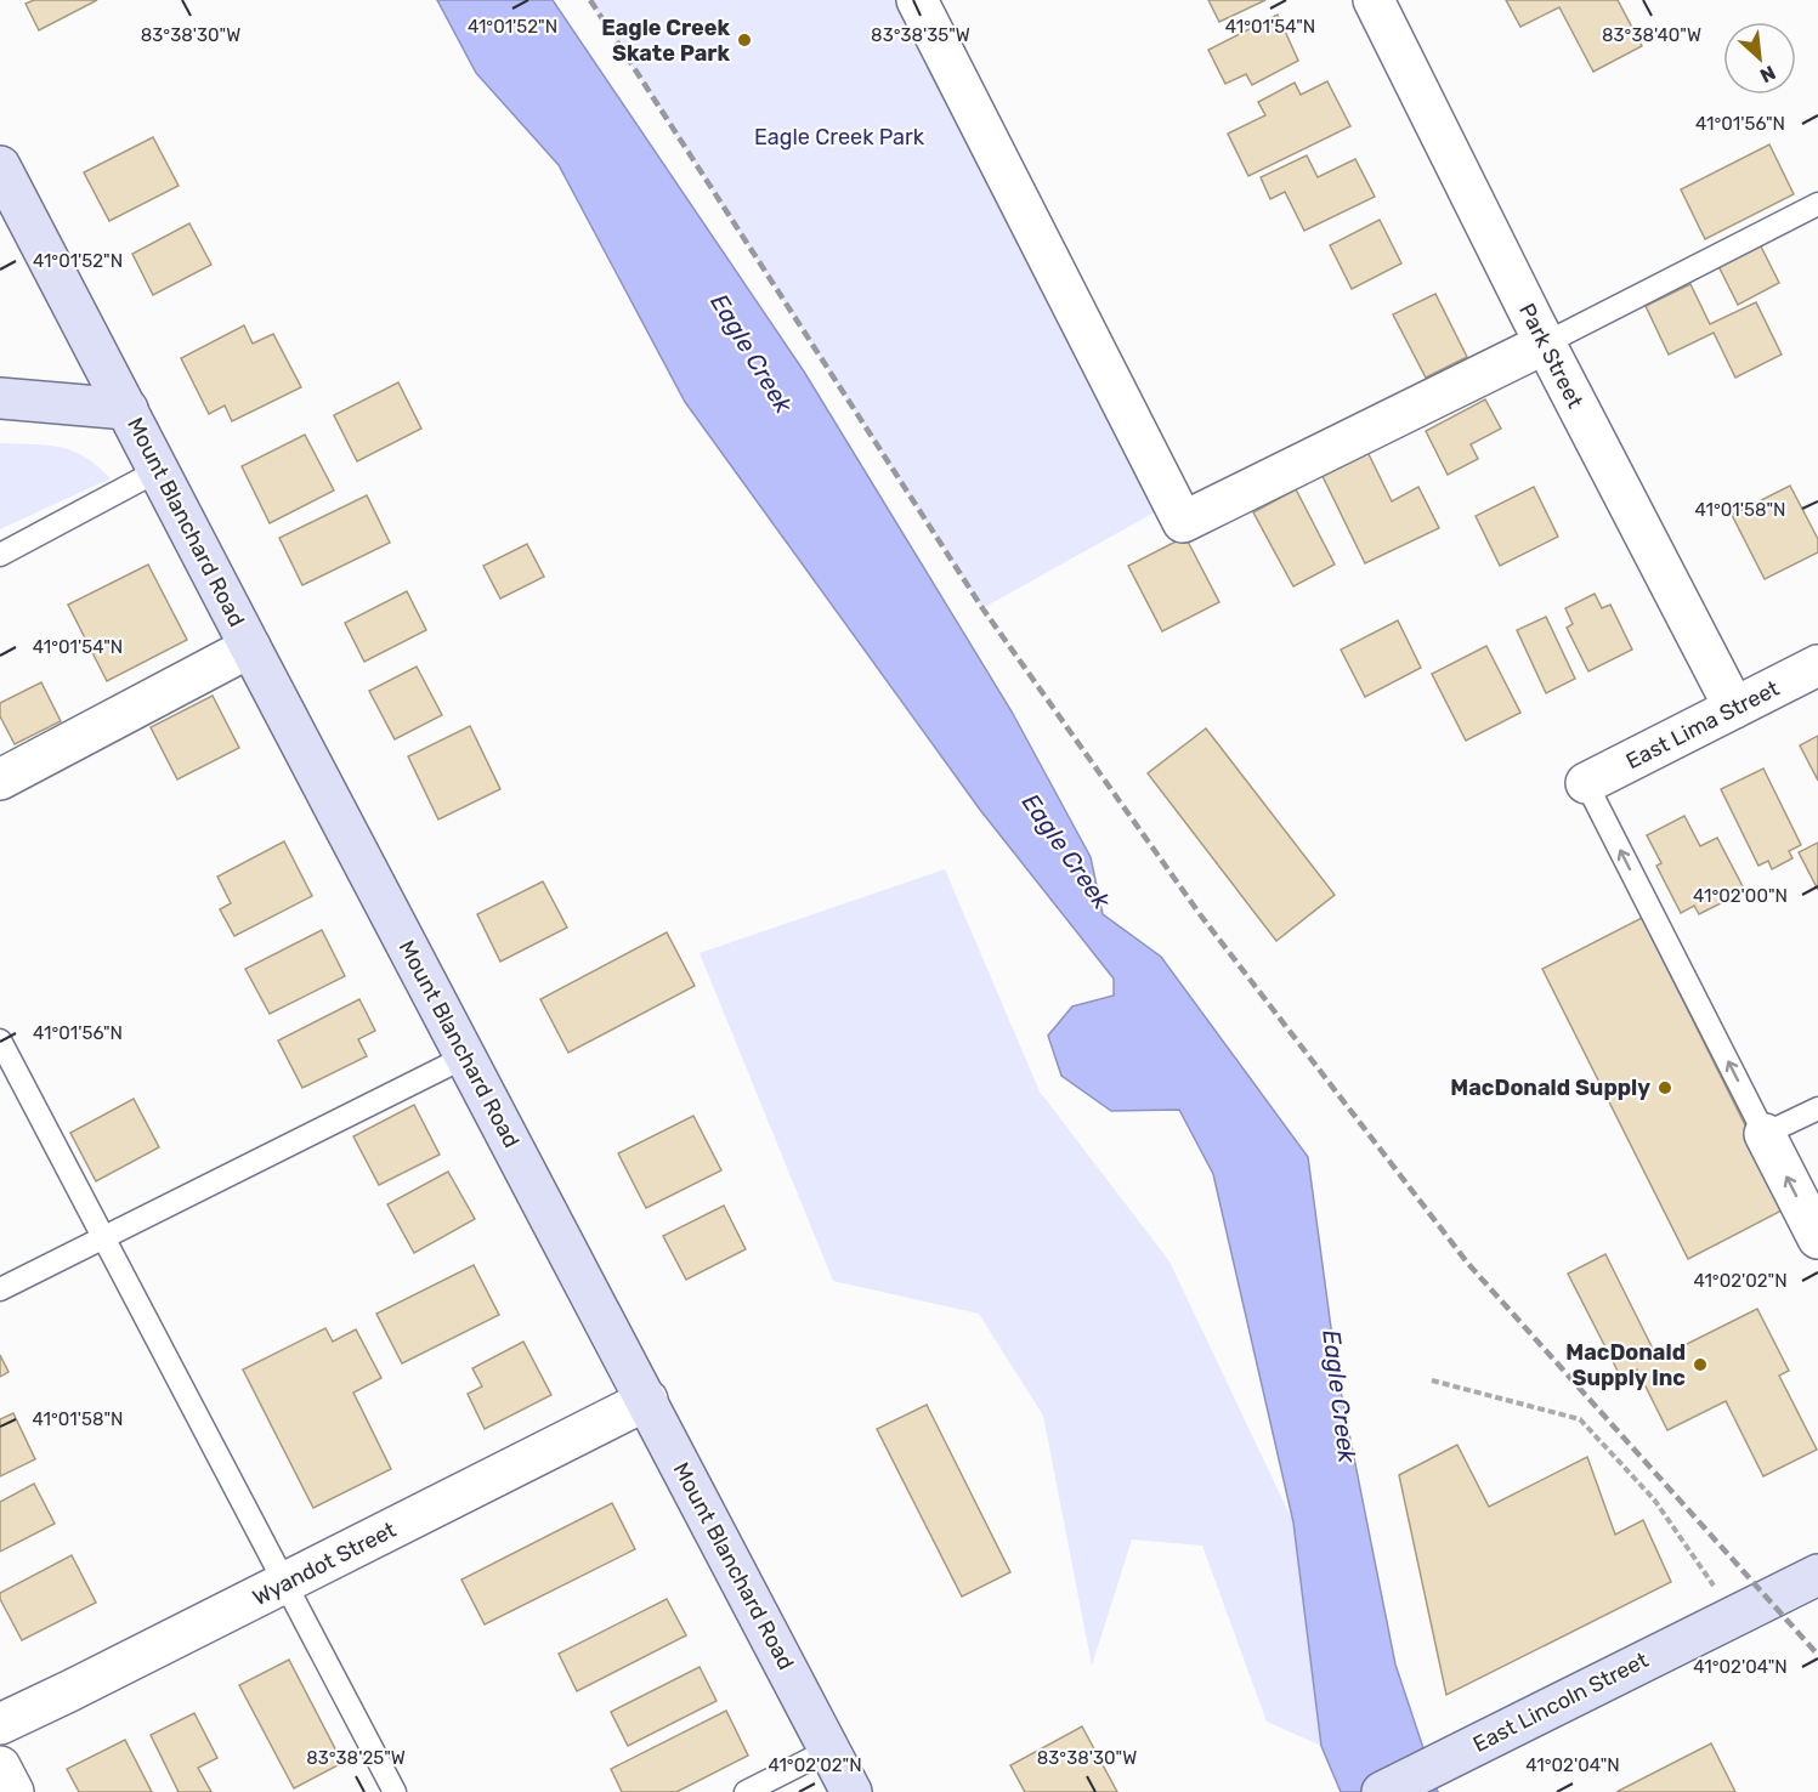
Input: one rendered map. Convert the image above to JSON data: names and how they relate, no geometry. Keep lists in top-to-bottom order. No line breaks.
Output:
{"streets":{"main road":["Mount Blanchard Road","East Lincoln Street"],"street":["Park Street","East Lima Street","Wyandot Street"]},"crossings":[["Park Street","East Lima Street"],["Mount Blanchard Road","Wyandot Street"]],"water":["Eagle Creek"],"parks":["Eagle Creek Park"],"places":["Eagle Creek Skate Park","MacDonald Supply","MacDonald Supply Inc"],"north":"bottom right","coordinates":["41°01'52\"N","41°01'54\"N","83°38'30\"W","83°38'35\"W","83°38'40\"W","41°01'56\"N","41°01'58\"N","41°02'00\"N","41°02'02\"N","41°02'04\"N","83°38'25\"W"]}
